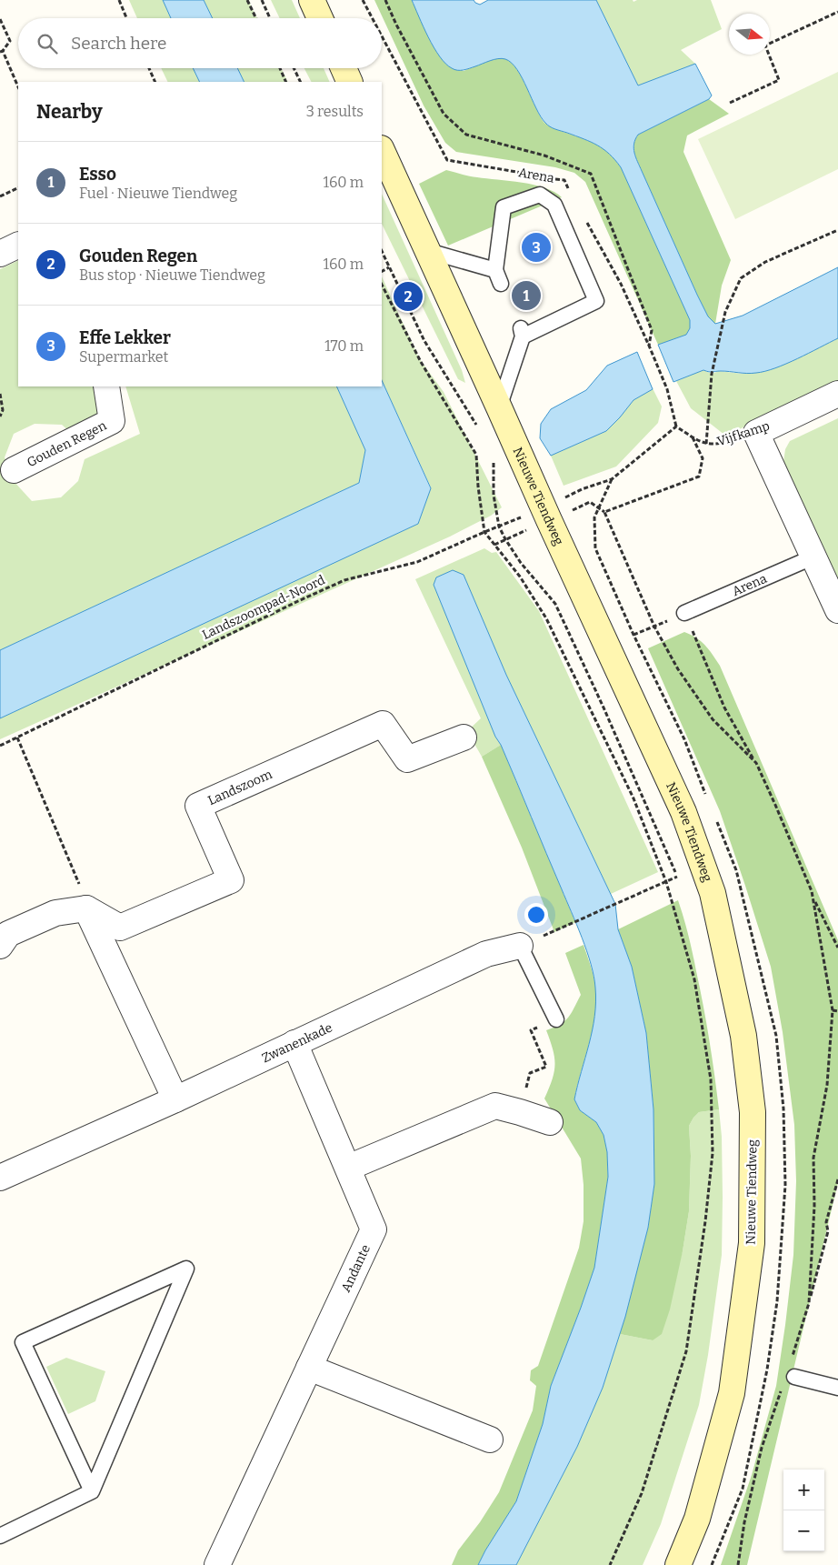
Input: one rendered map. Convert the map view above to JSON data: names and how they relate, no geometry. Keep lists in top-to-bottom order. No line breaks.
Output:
{"streets":{"street":["Vijfkamp","Gouden Regen","Nieuwe Tiendweg","Landszoom","Zwanenkade","Andante"],"lane":["Arena"],"path":["Landszoompad-Noord"]},"crossings":[["Vijfkamp","Landszoompad-Noord"],["Nieuwe Tiendweg","Landszoompad-Noord"],["Zwanenkade","Andante"]],"north":"right","page":{"search":"Search here","heading":["Nearby","3 results"],"list":[{"mark":"1","name":"Esso","note":"Fuel · Nieuwe Tiendweg","value":"160 m"},{"mark":"2","name":"Gouden Regen","note":"Bus stop · Nieuwe Tiendweg","value":"160 m"},{"mark":"3","name":"Effe Lekker","note":"Supermarket","value":"170 m"}],"pins":["3","1","2"],"map_buttons":["+","−"]}}
